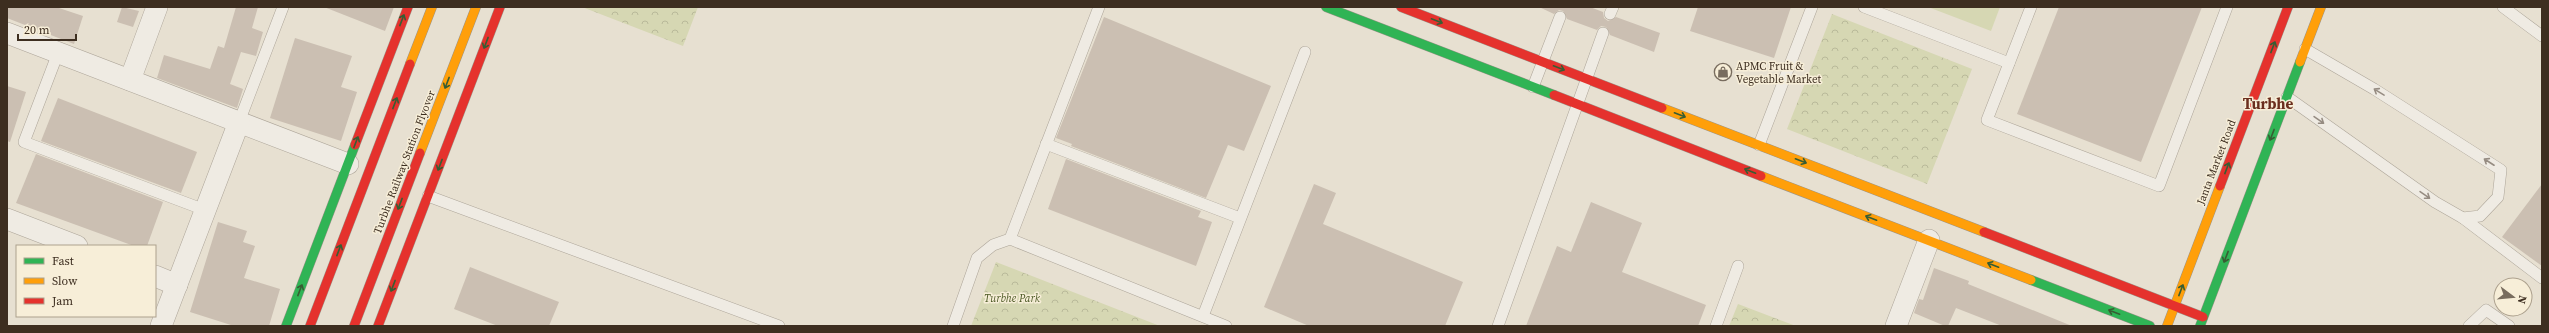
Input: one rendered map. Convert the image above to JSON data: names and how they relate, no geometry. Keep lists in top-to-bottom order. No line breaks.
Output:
{"streets":{"main road":["Turbhe Railway Station Flyover","Janta Market Road"]},"districts":["Turbhe"],"parks":["Turbhe Park"],"places":{"shop":["APMC Fruit & Vegetable Market"]},"legend":["Fast","Slow","Jam"],"scale_bar":"20 m","north":"right"}
